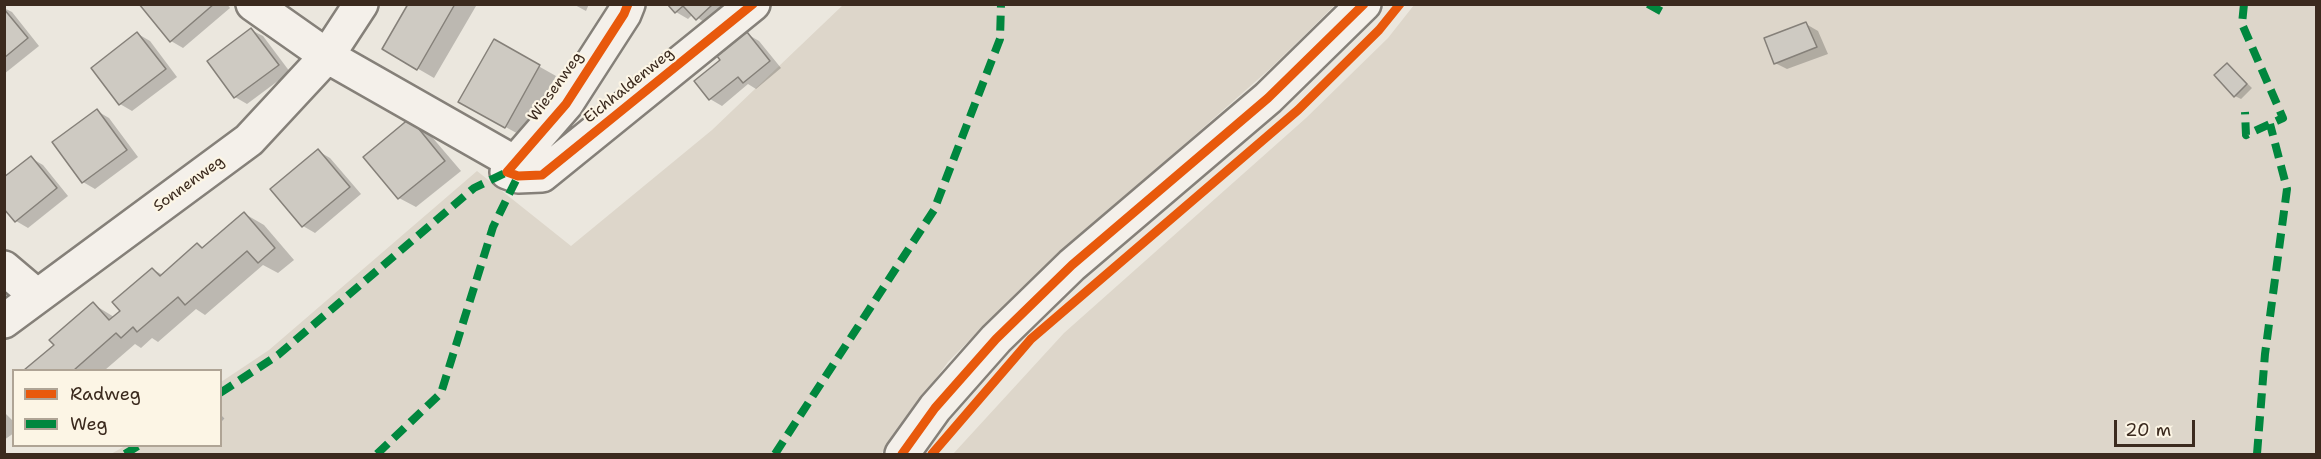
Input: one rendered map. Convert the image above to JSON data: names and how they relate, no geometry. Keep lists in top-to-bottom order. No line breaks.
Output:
{"streets":{"street":["Eichhaldenweg","Wiesenweg","Sonnenweg"]},"crossings":[["Eichhaldenweg","Wiesenweg"]],"legend":["Radweg","Weg"],"scale_bar":"20 m"}
